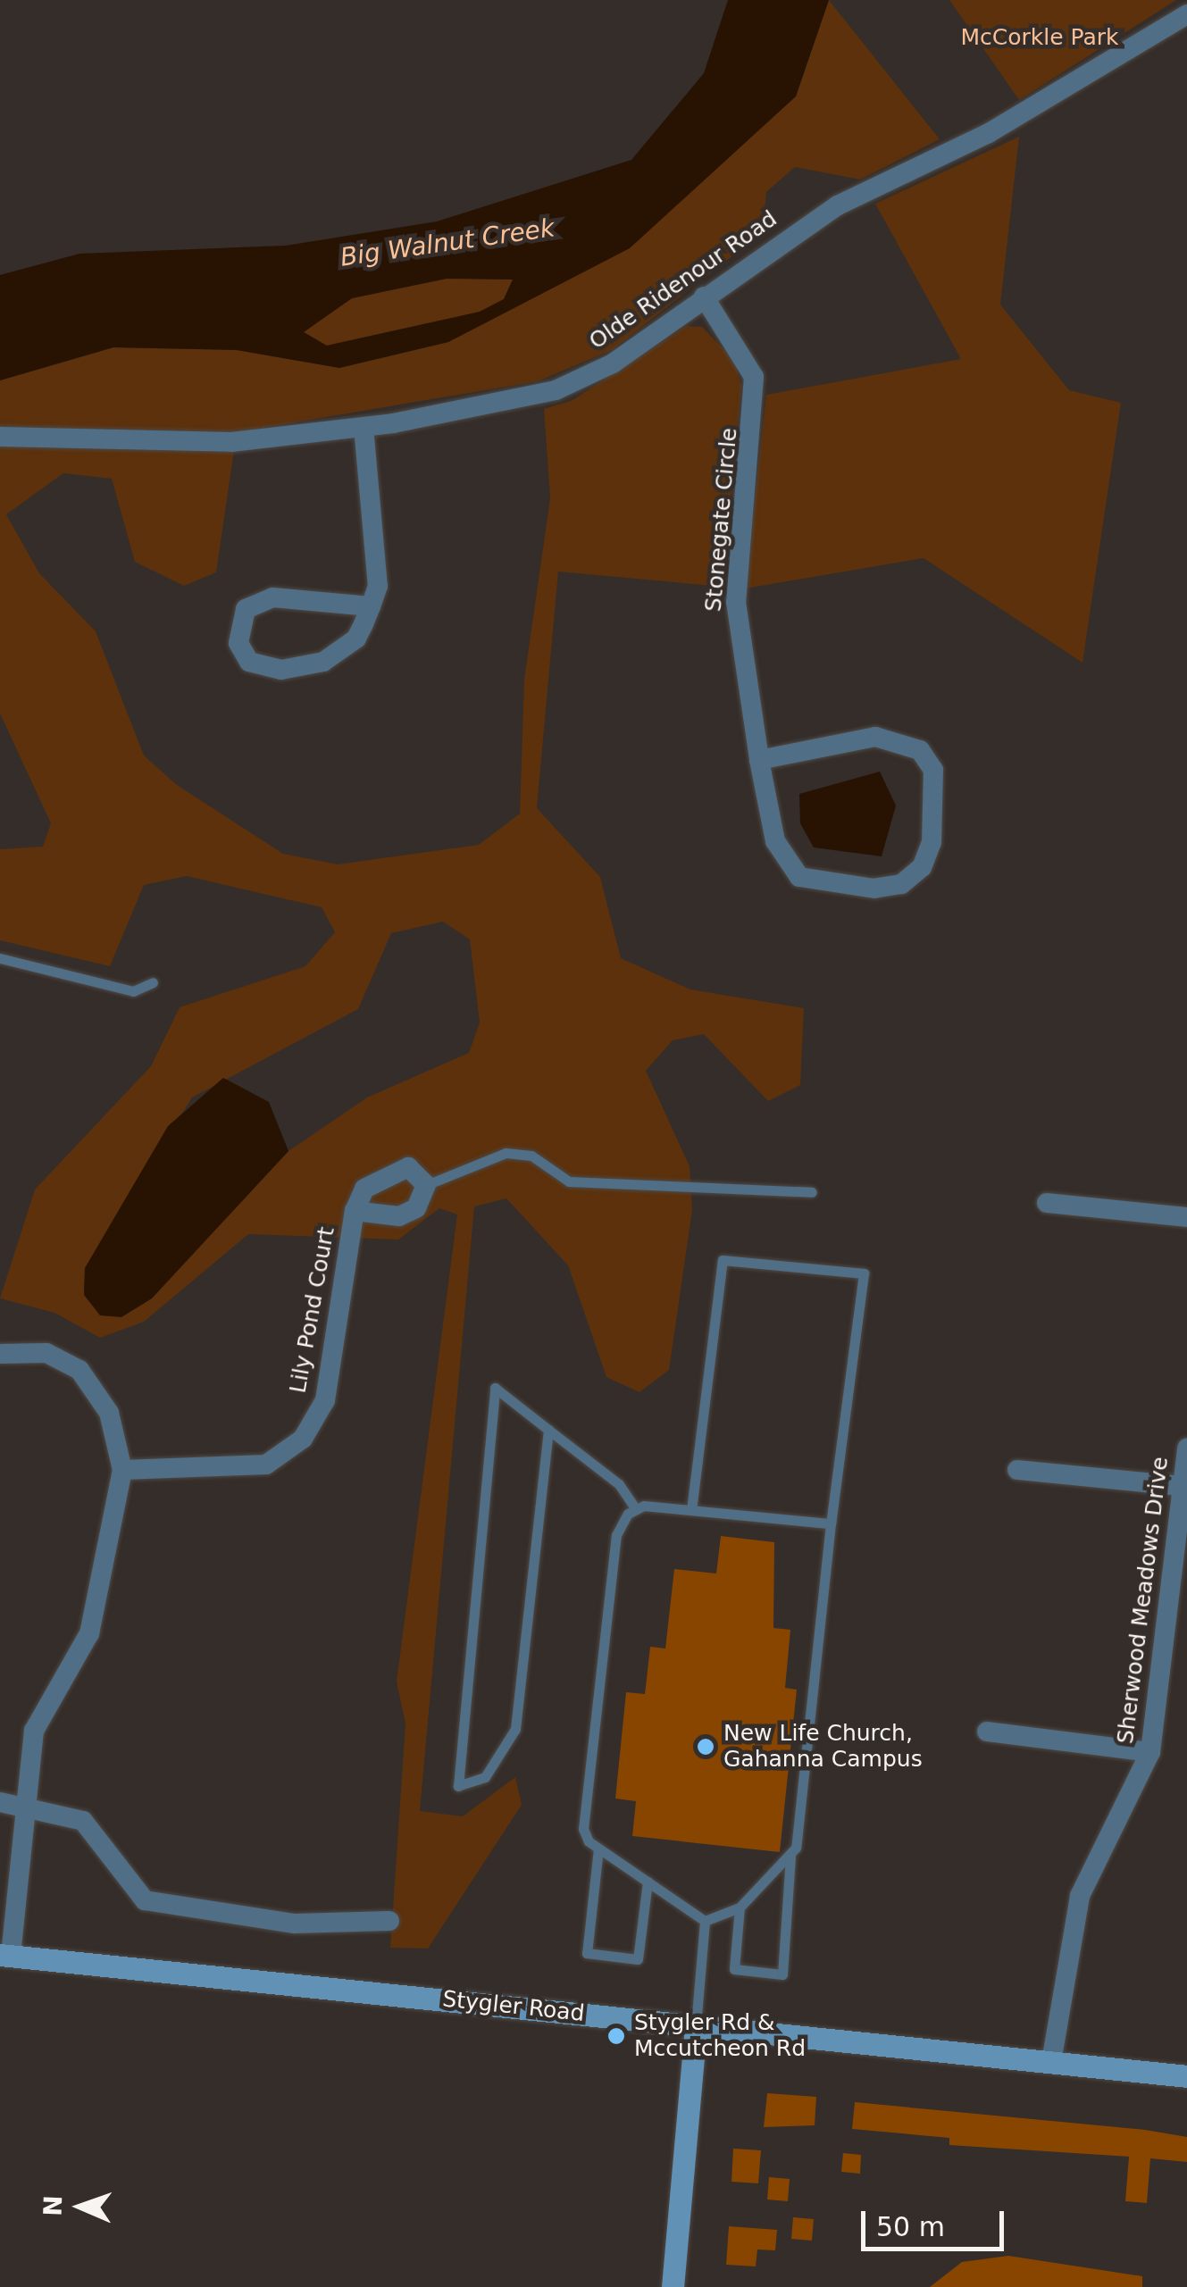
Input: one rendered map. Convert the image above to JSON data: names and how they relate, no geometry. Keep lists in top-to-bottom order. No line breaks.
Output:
{"streets":{"main road":["Stygler Road"],"street":["Olde Ridenour Road","Stonegate Circle","Lily Pond Court","Sherwood Meadows Drive"]},"crossings":[["Olde Ridenour Road","Stonegate Circle"],["Sherwood Meadows Drive","Stygler Road"]],"water":["Big Walnut Creek"],"parks":["McCorkle Park"],"places":["New Life Church, Gahanna Campus","Stygler Rd & Mccutcheon Rd"],"scale_bar":"50 m","north":"left"}
